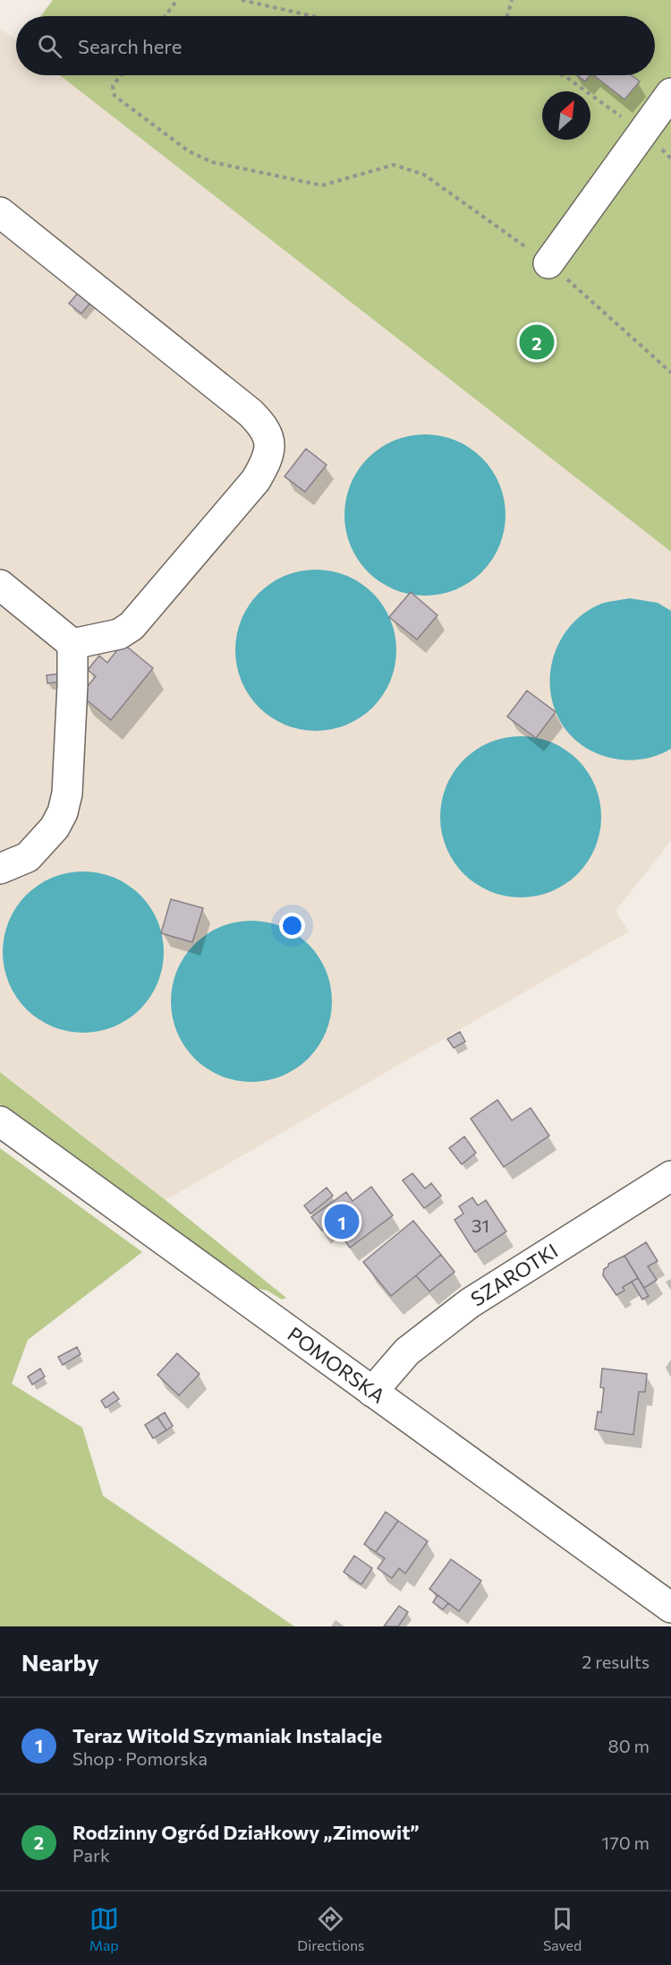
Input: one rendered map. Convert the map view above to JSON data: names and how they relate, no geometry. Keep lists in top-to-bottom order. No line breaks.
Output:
{"streets":{"street":["SZAROTKI","POMORSKA"]},"crossings":[["SZAROTKI","POMORSKA"]],"house_numbers":["31"],"north":"top right","page":{"search":"Search here","pins":["2","1"],"heading":["Nearby","2 results"],"list":[{"mark":"1","name":"Teraz Witold Szymaniak Instalacje","note":"Shop · Pomorska","value":"80 m"},{"mark":"2","name":"Rodzinny Ogród Działkowy „Zimowit”","note":"Park","value":"170 m"}],"nav":["Map","Directions","Saved"]}}
